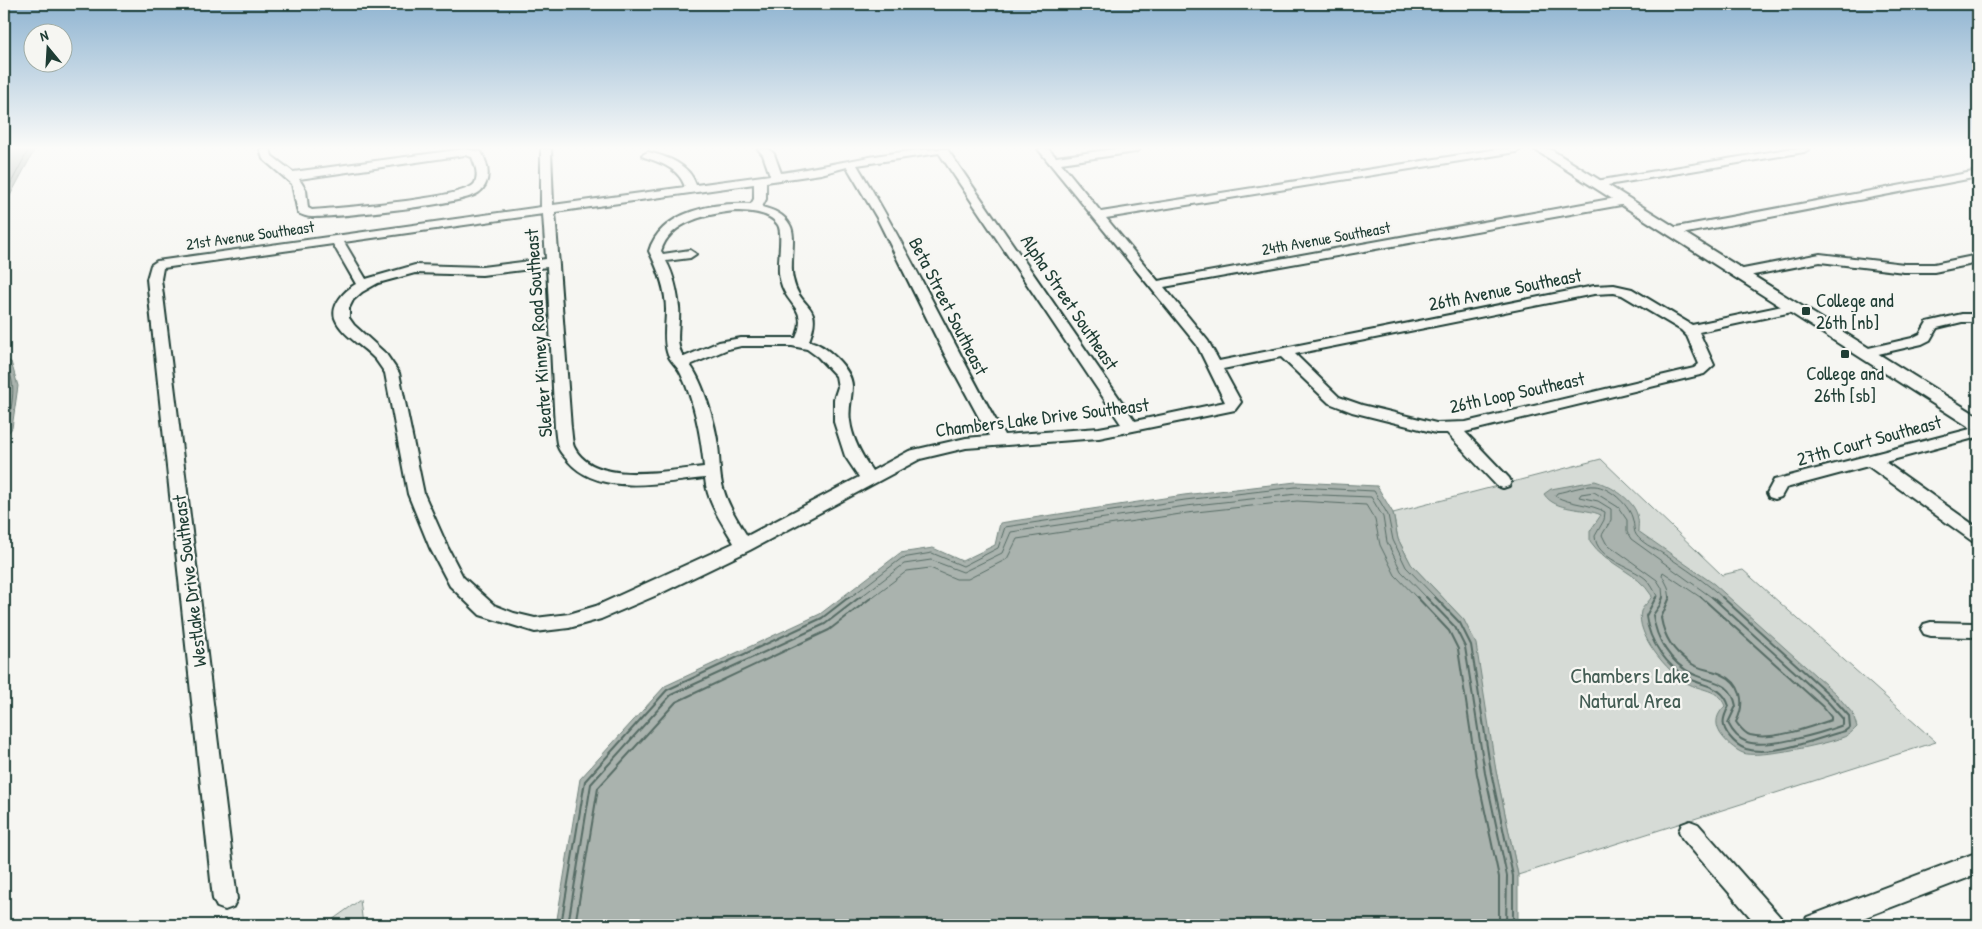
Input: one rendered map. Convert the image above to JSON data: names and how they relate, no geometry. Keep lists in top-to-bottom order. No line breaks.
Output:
{"streets":{"street":["21st Avenue Southeast","24th Avenue Southeast","26th Avenue Southeast","Alpha Street Southeast","Beta Street Southeast","Sleater Kinney Road Southeast","26th Loop Southeast","Chambers Lake Drive Southeast","27th Court Southeast","Westlake Drive Southeast"]},"crossings":[["21st Avenue Southeast","Sleater Kinney Road Southeast"],["21st Avenue Southeast","Westlake Drive Southeast"],["26th Avenue Southeast","26th Loop Southeast"],["26th Avenue Southeast","Chambers Lake Drive Southeast"],["Alpha Street Southeast","Chambers Lake Drive Southeast"],["Beta Street Southeast","Chambers Lake Drive Southeast"]],"parks":["Chambers Lake Natural Area"],"places":{"transit":["College and 26th [nb]","College and 26th [sb]"]},"north":"top"}
